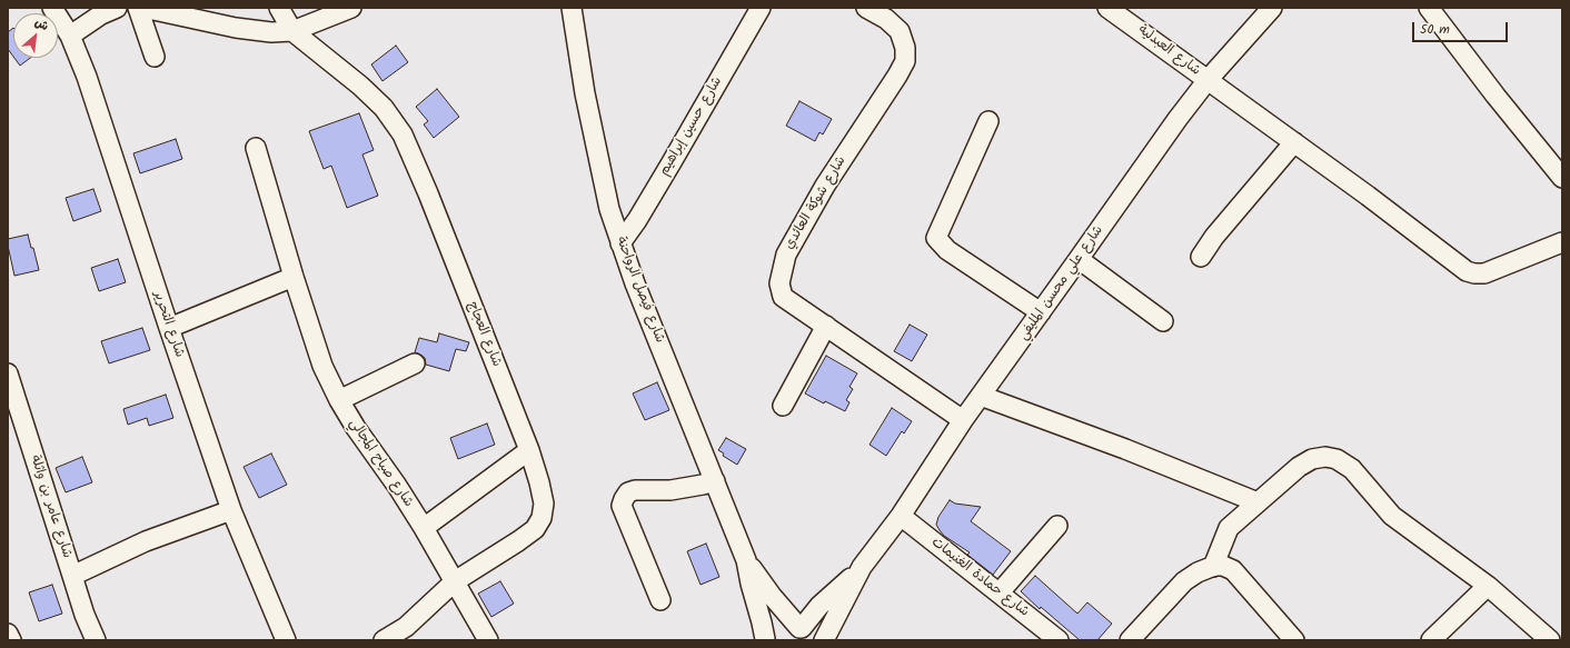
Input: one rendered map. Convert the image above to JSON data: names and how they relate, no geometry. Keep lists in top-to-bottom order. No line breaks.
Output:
{"streets":{"street":["شارع العبدلية","شارع حسين إبراهيم","شارع شوكة العائدي","شارع علي محسن المليفي","شارع فيصل الرواحنة","شارع التحرير","شارع العجاج","شارع صياح المجالي","شارع عامر بن واثلة","شارع حمادة الغنيمات"]},"crossings":[["شارع العبدلية","شارع علي محسن المليفي"],["شارع حسين إبراهيم","شارع فيصل الرواحنة"],["شارع شوكة العائدي","شارع علي محسن المليفي"],["شارع علي محسن المليفي","شارع فيصل الرواحنة"],["شارع علي محسن المليفي","شارع حمادة الغنيمات"],["شارع العجاج","شارع صياح المجالي"]],"scale_bar":"50 m","north":"top right"}
